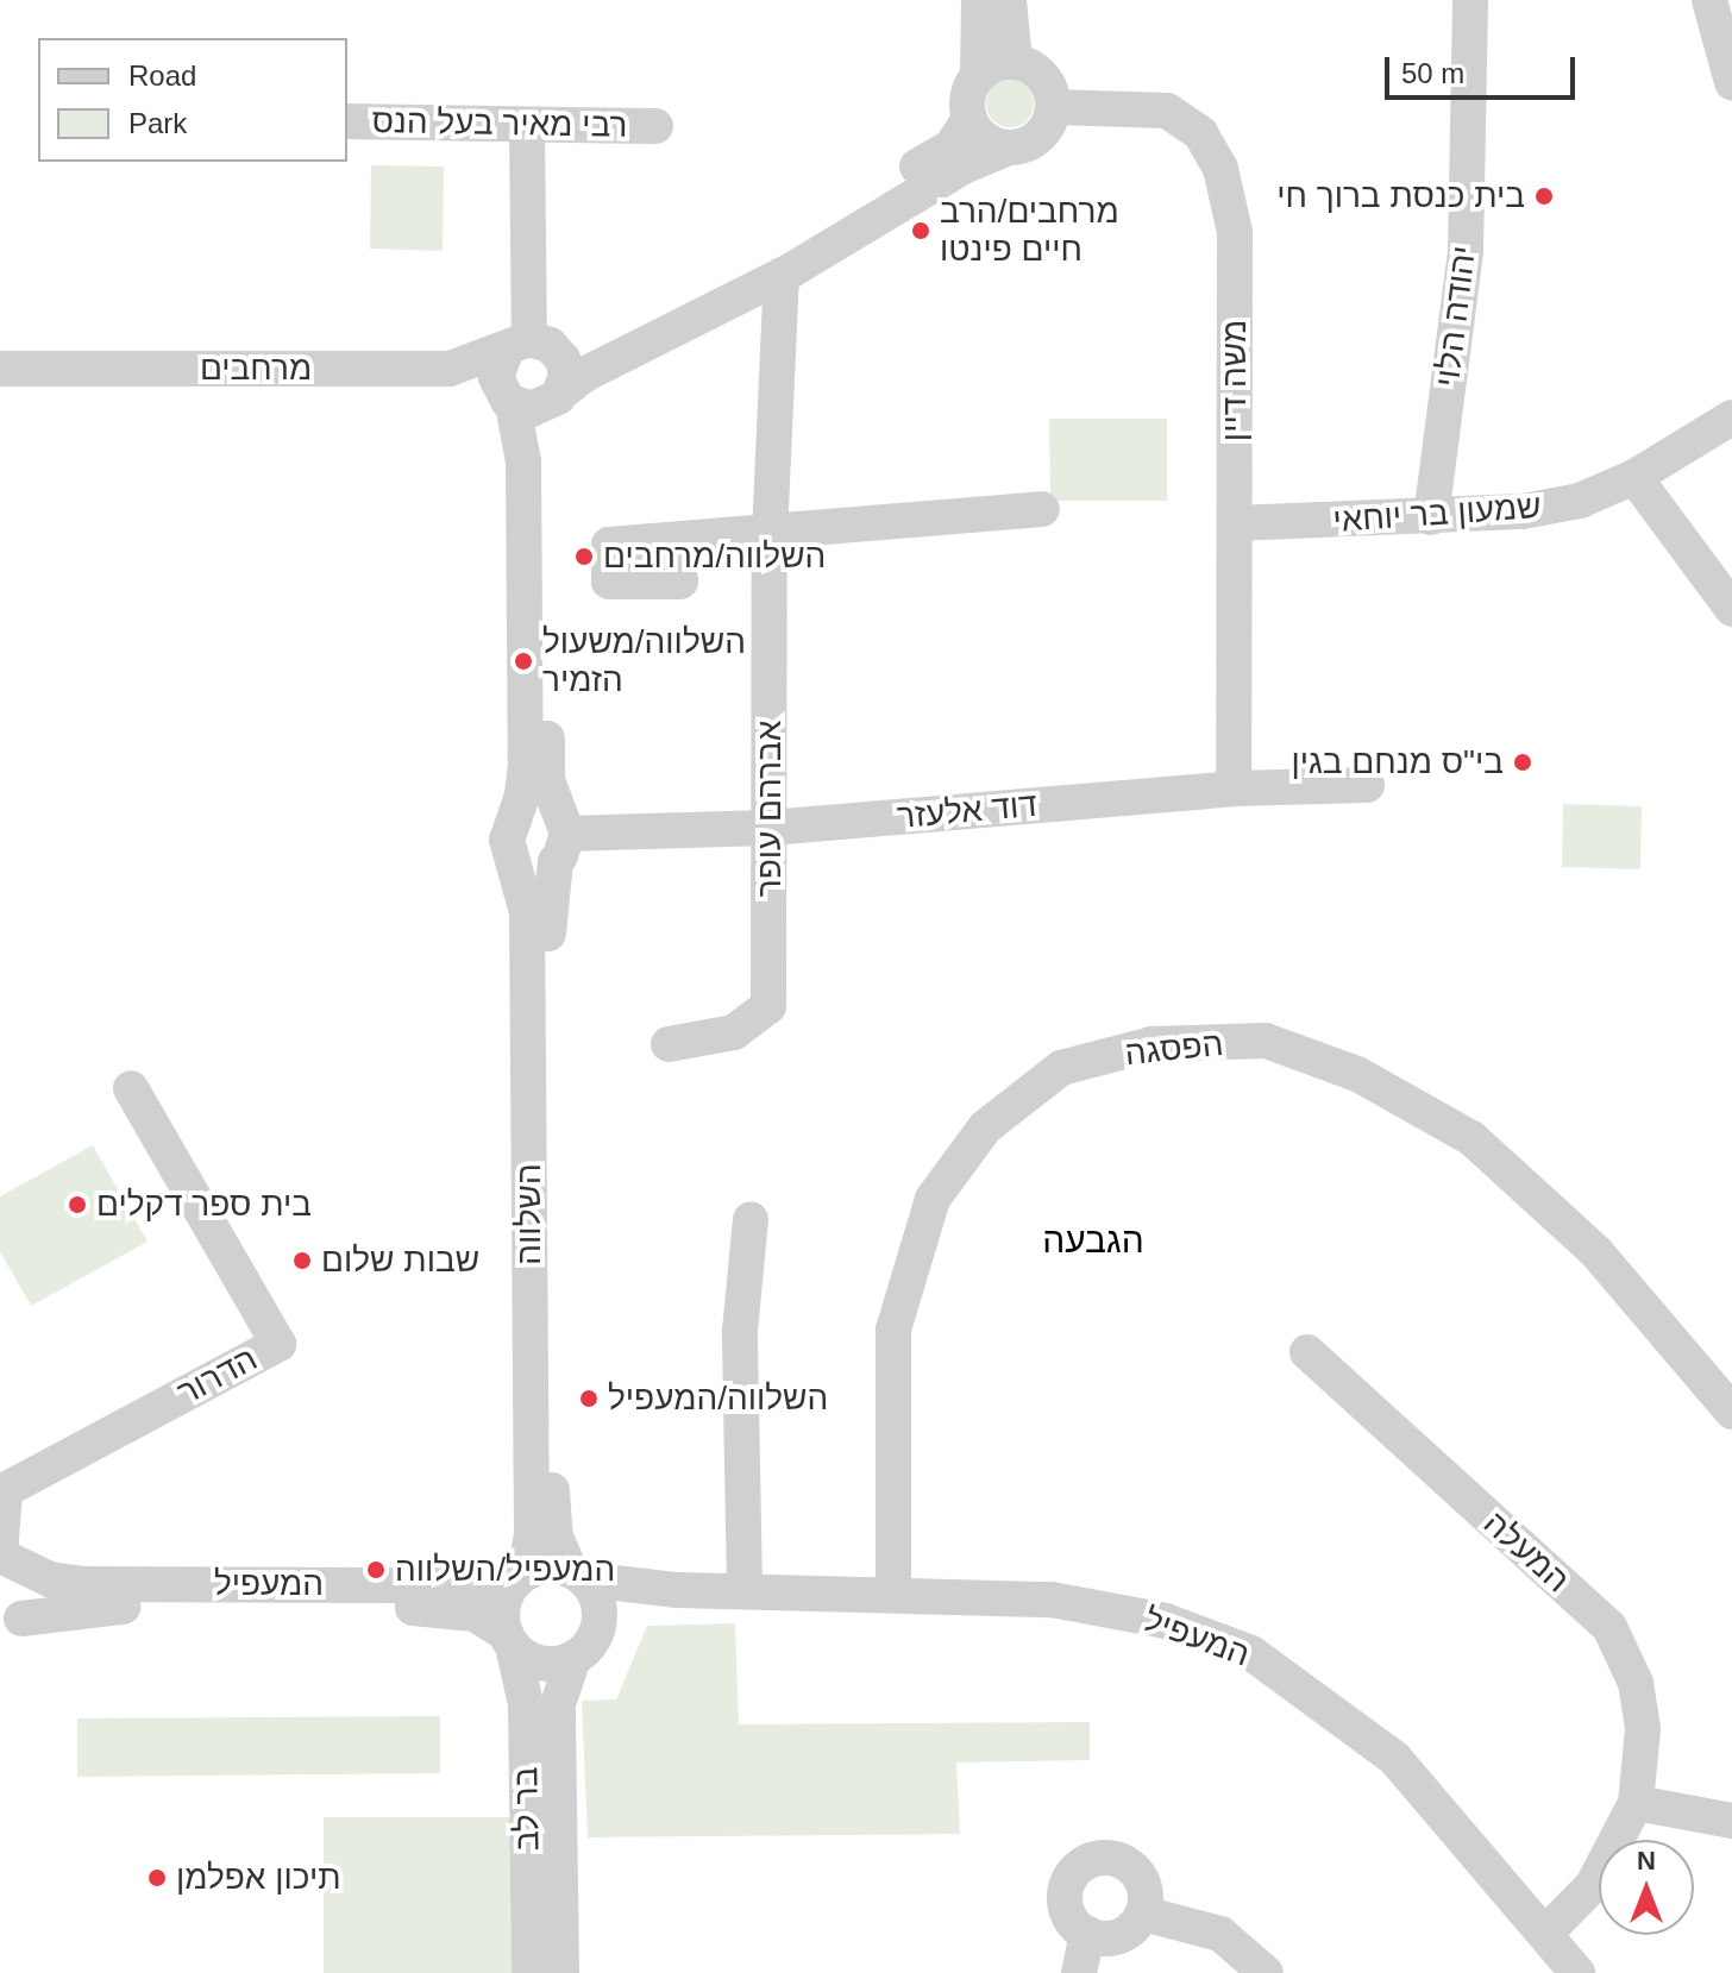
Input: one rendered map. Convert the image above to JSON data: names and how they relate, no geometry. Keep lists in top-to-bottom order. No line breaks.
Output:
{"streets":{"street":["רבי מאיר בעל הנס","יהודה הלוי","מרחבים","משה דיין","שמעון בר יוחאי","אברהם עופר","דוד אלעזר","הפסגה","השלווה","הדרור","המעלה","המעפיל","בר לב"]},"crossings":[["יהודה הלוי","שמעון בר יוחאי"],["מרחבים","משה דיין"],["מרחבים","השלווה"],["משה דיין","שמעון בר יוחאי"],["משה דיין","דוד אלעזר"],["אברהם עופר","דוד אלעזר"],["דוד אלעזר","השלווה"],["הפסגה","המעפיל"],["השלווה","המעפיל"],["השלווה","בר לב"],["הדרור","המעפיל"],["המעלה","המעפיל"],["המעפיל","בר לב"]],"districts":["הגבעה"],"places":["בית כנסת ברוך חי","מרחבים/הרב חיים פינטו","השלווה/מרחבים","השלווה/משעול הזמיר","בי\"ס מנחם בגין","בית ספר דקלים","שבות שלום","השלווה/המעפיל","המעפיל/השלווה","תיכון אפלמן"],"legend":["Road","Park"],"scale_bar":"50 m","north":"top"}
